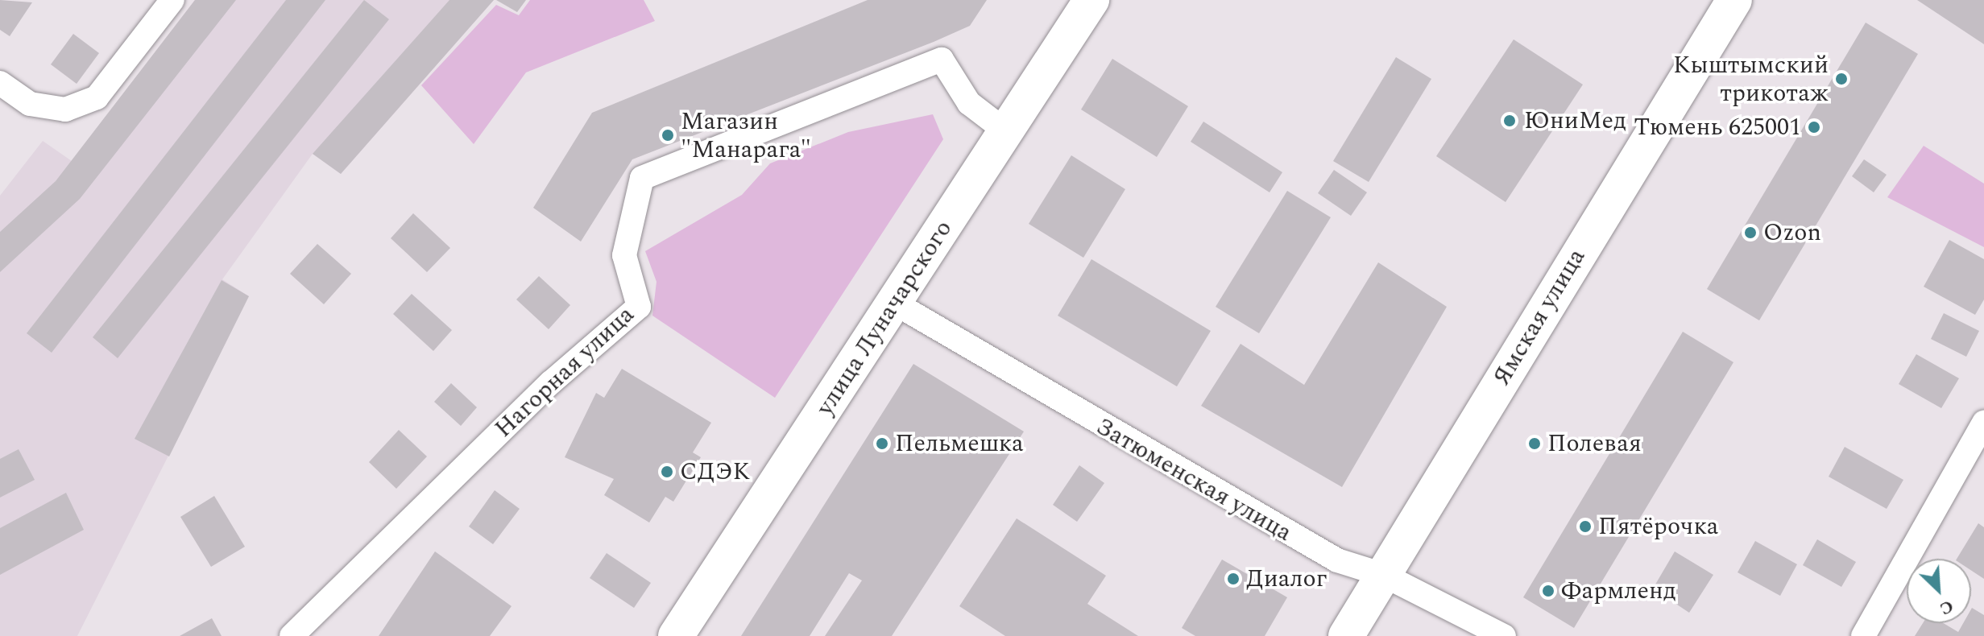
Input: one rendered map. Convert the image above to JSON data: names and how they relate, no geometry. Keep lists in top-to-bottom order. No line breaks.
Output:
{"streets":{"main road":["Ямская улица","улица Луначарского"],"street":["Нагорная улица","Затюменская улица"]},"crossings":[["Ямская улица","Затюменская улица"],["улица Луначарского","Нагорная улица"],["улица Луначарского","Затюменская улица"]],"places":["Кыштымский трикотаж","ЮниМед","Тюмень 625001","Магазин \"Манарага\"","Ozon","Пельмешка","Полевая","СДЭК","Пятёрочка","Диалог","Фармленд"],"north":"bottom right"}
